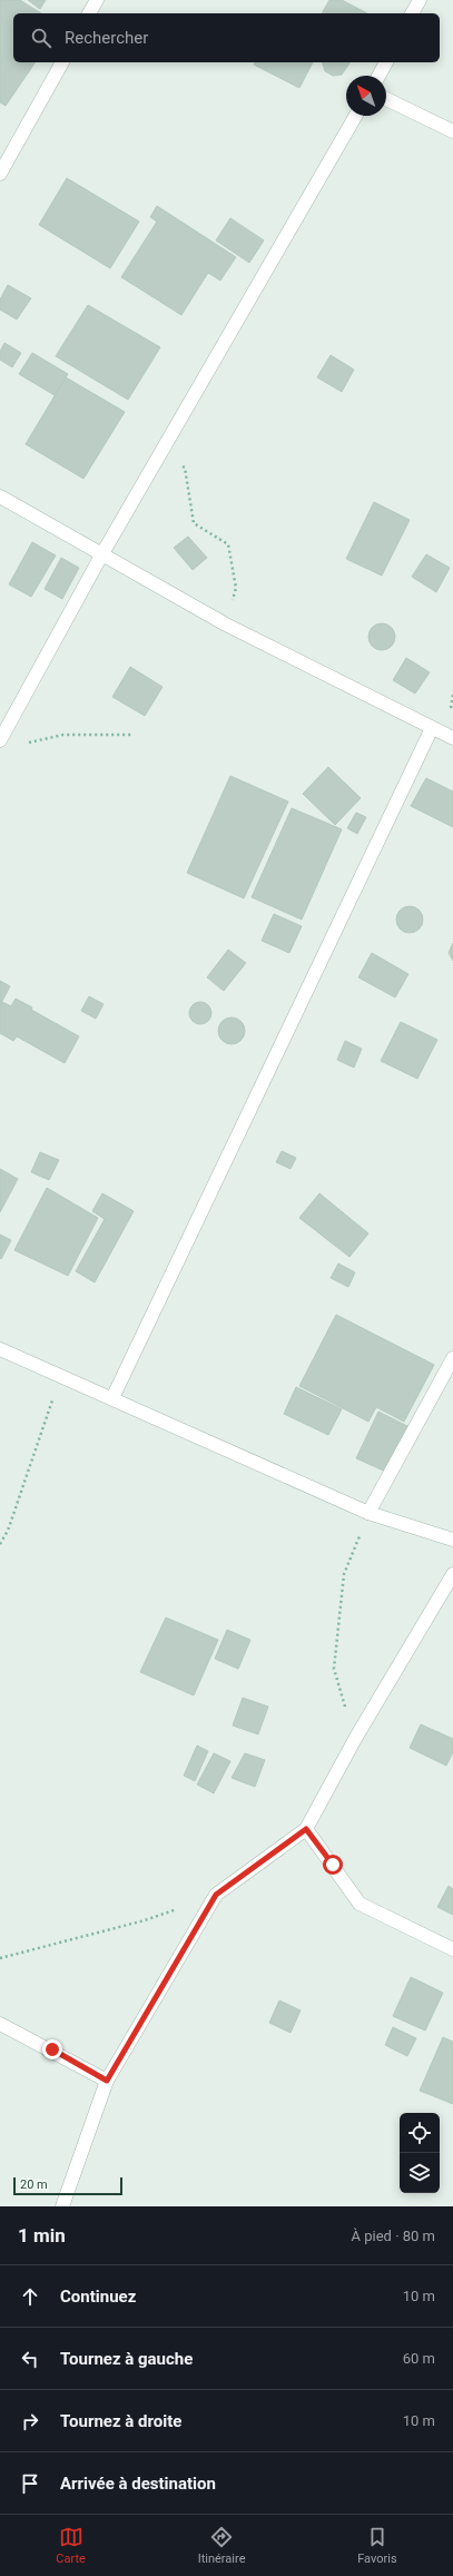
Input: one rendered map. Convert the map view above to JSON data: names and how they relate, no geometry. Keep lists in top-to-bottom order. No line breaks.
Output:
{"scale_bar":"20 m","north":"top left","page":{"search":"Rechercher","scale":"20 m","heading":["1 min","À pied · 80 m"],"list":[["Continuez","10 m"],["Tournez à gauche","60 m"],["Tournez à droite","10 m"],"Arrivée à destination"],"nav":["Carte","Itinéraire","Favoris"]}}
